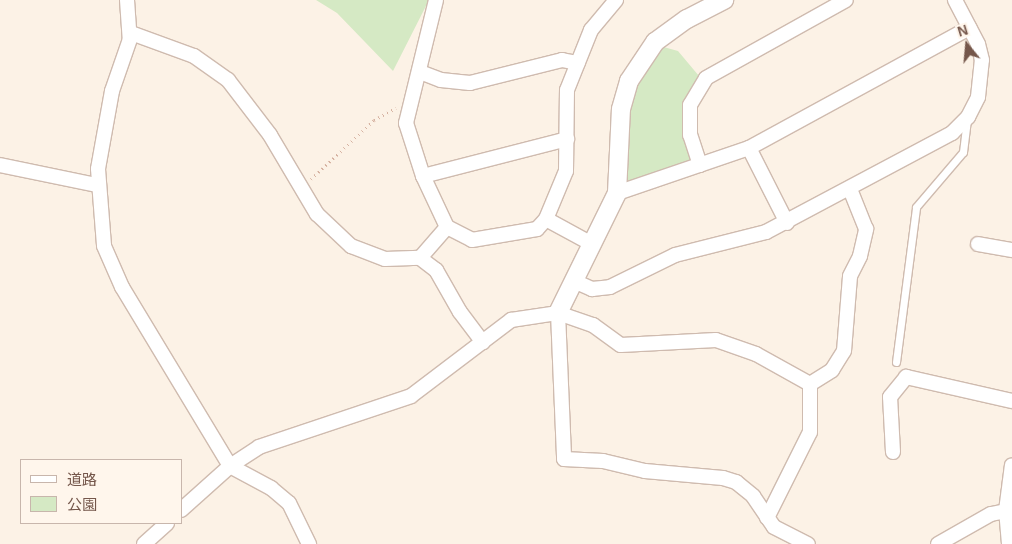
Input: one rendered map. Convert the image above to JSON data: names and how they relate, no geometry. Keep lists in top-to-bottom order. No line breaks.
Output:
{"legend":["道路","公園"],"north":"top"}
